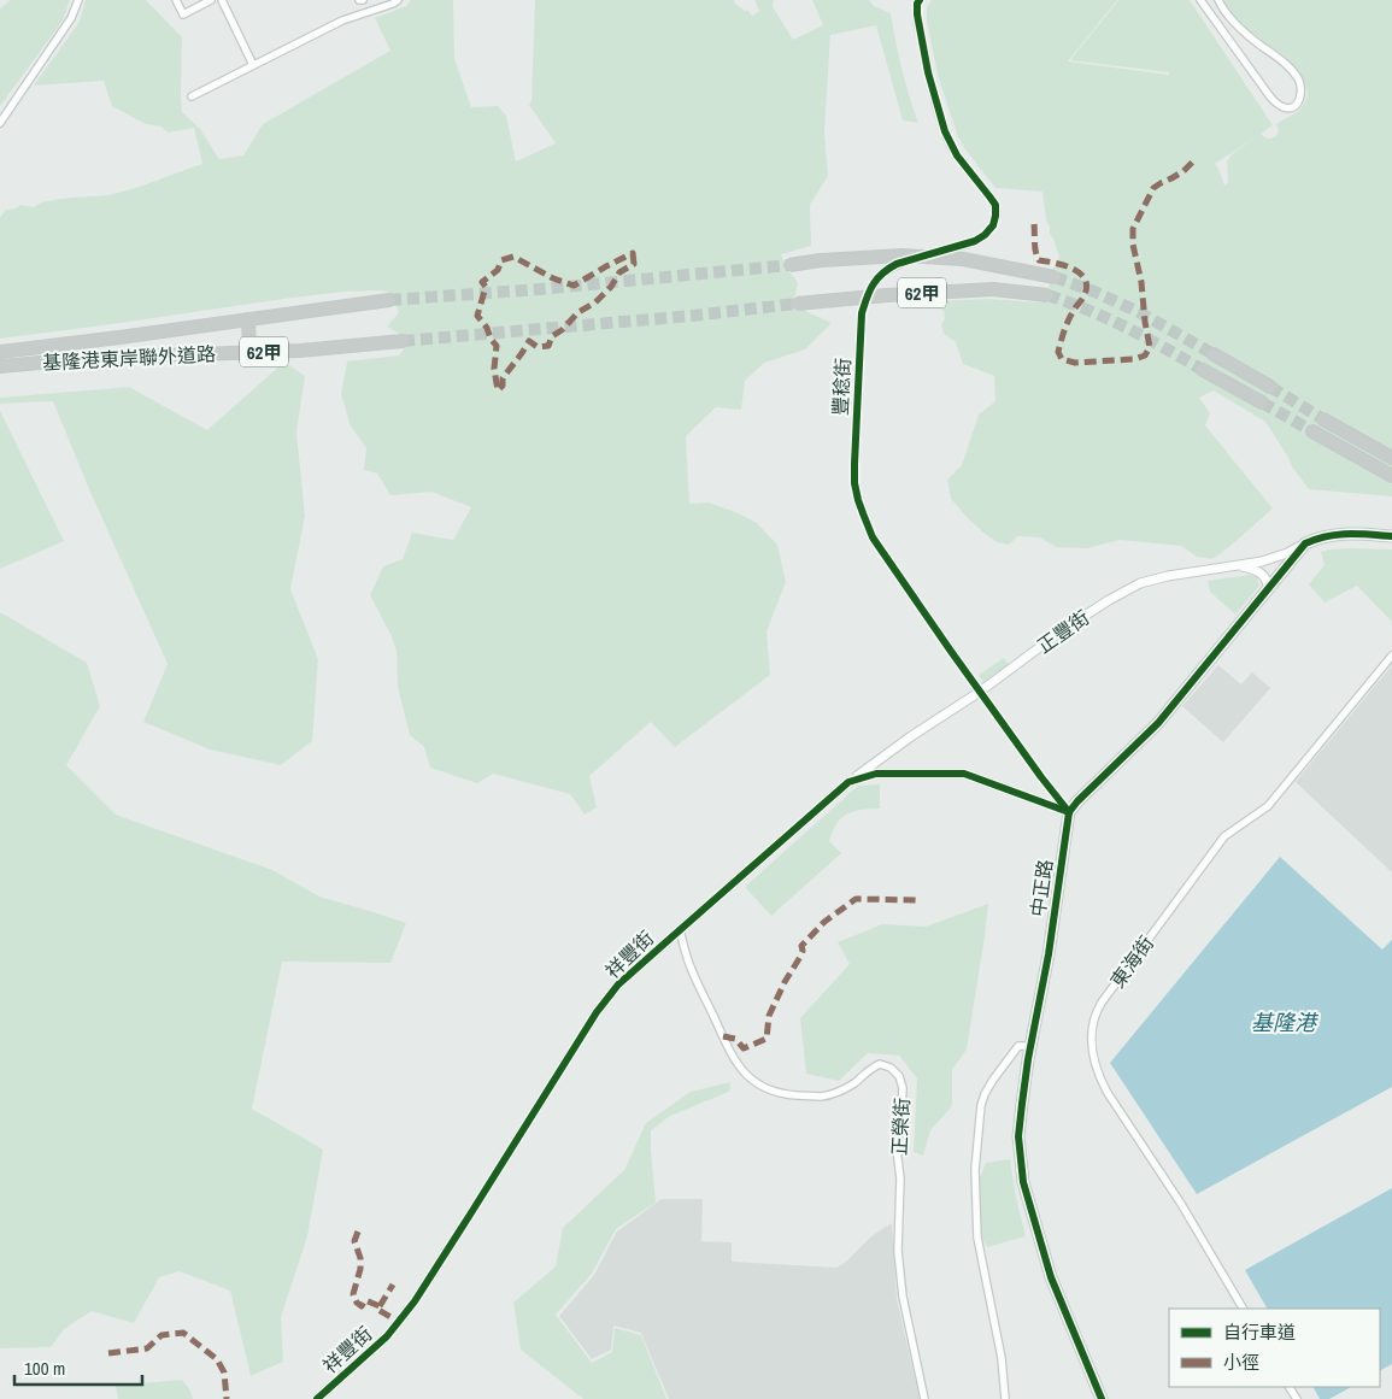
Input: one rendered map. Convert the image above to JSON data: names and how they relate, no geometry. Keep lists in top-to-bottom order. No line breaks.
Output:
{"streets":{"highway":["62甲","基隆港東岸聯外道路"],"main road":["中正路"],"street":["豐稔街","正豐街","祥豐街","東海街","正榮街"]},"crossings":[["豐稔街","正豐街"],["豐稔街","中正路"],["豐稔街","祥豐街"],["正豐街","祥豐街"],["中正路","祥豐街"],["祥豐街","正榮街"]],"water":["基隆港"],"legend":["自行車道","小徑"],"scale_bar":"100 m"}
